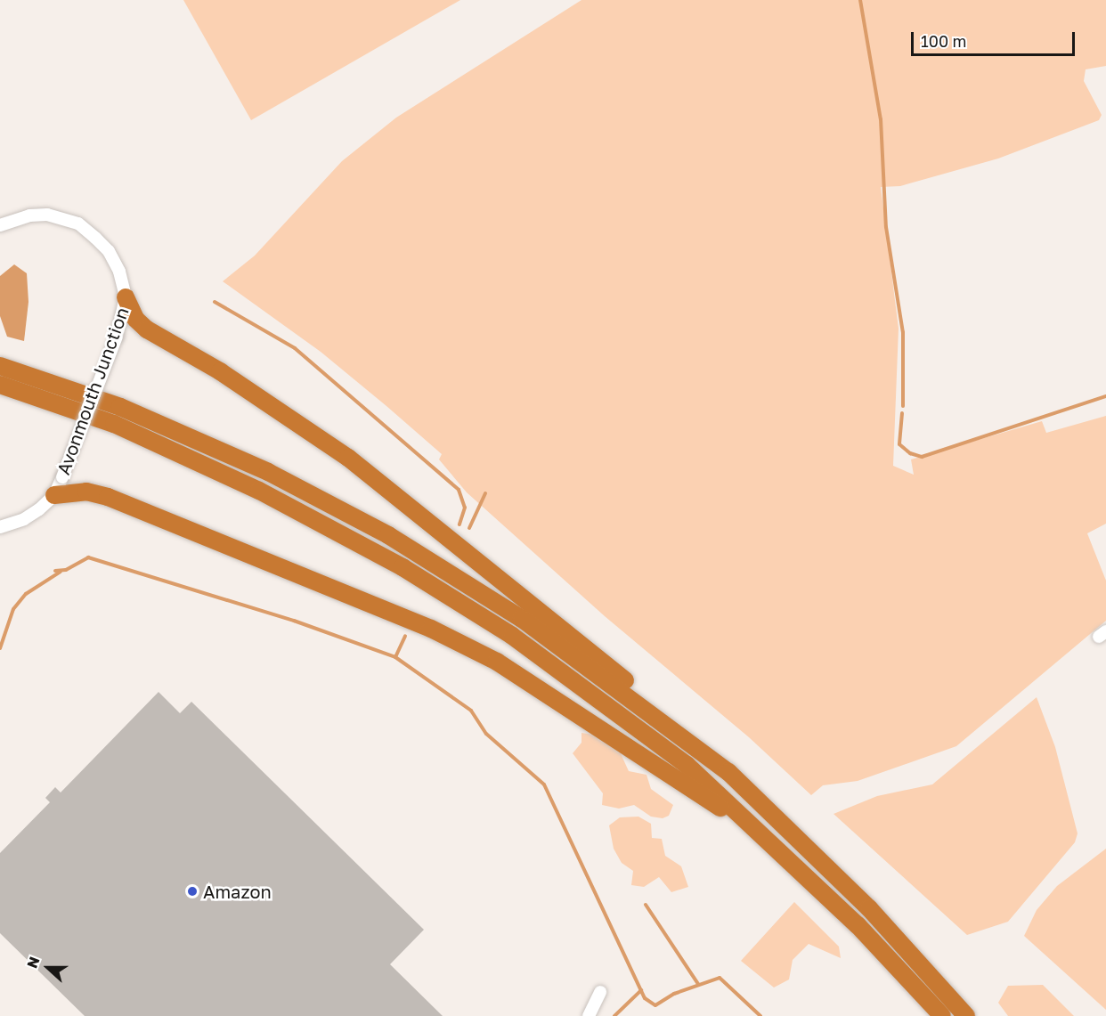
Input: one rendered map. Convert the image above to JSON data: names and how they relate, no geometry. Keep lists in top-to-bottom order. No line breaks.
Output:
{"streets":{"street":["Avonmouth Junction"]},"places":["Amazon"],"scale_bar":"100 m","north":"left"}
